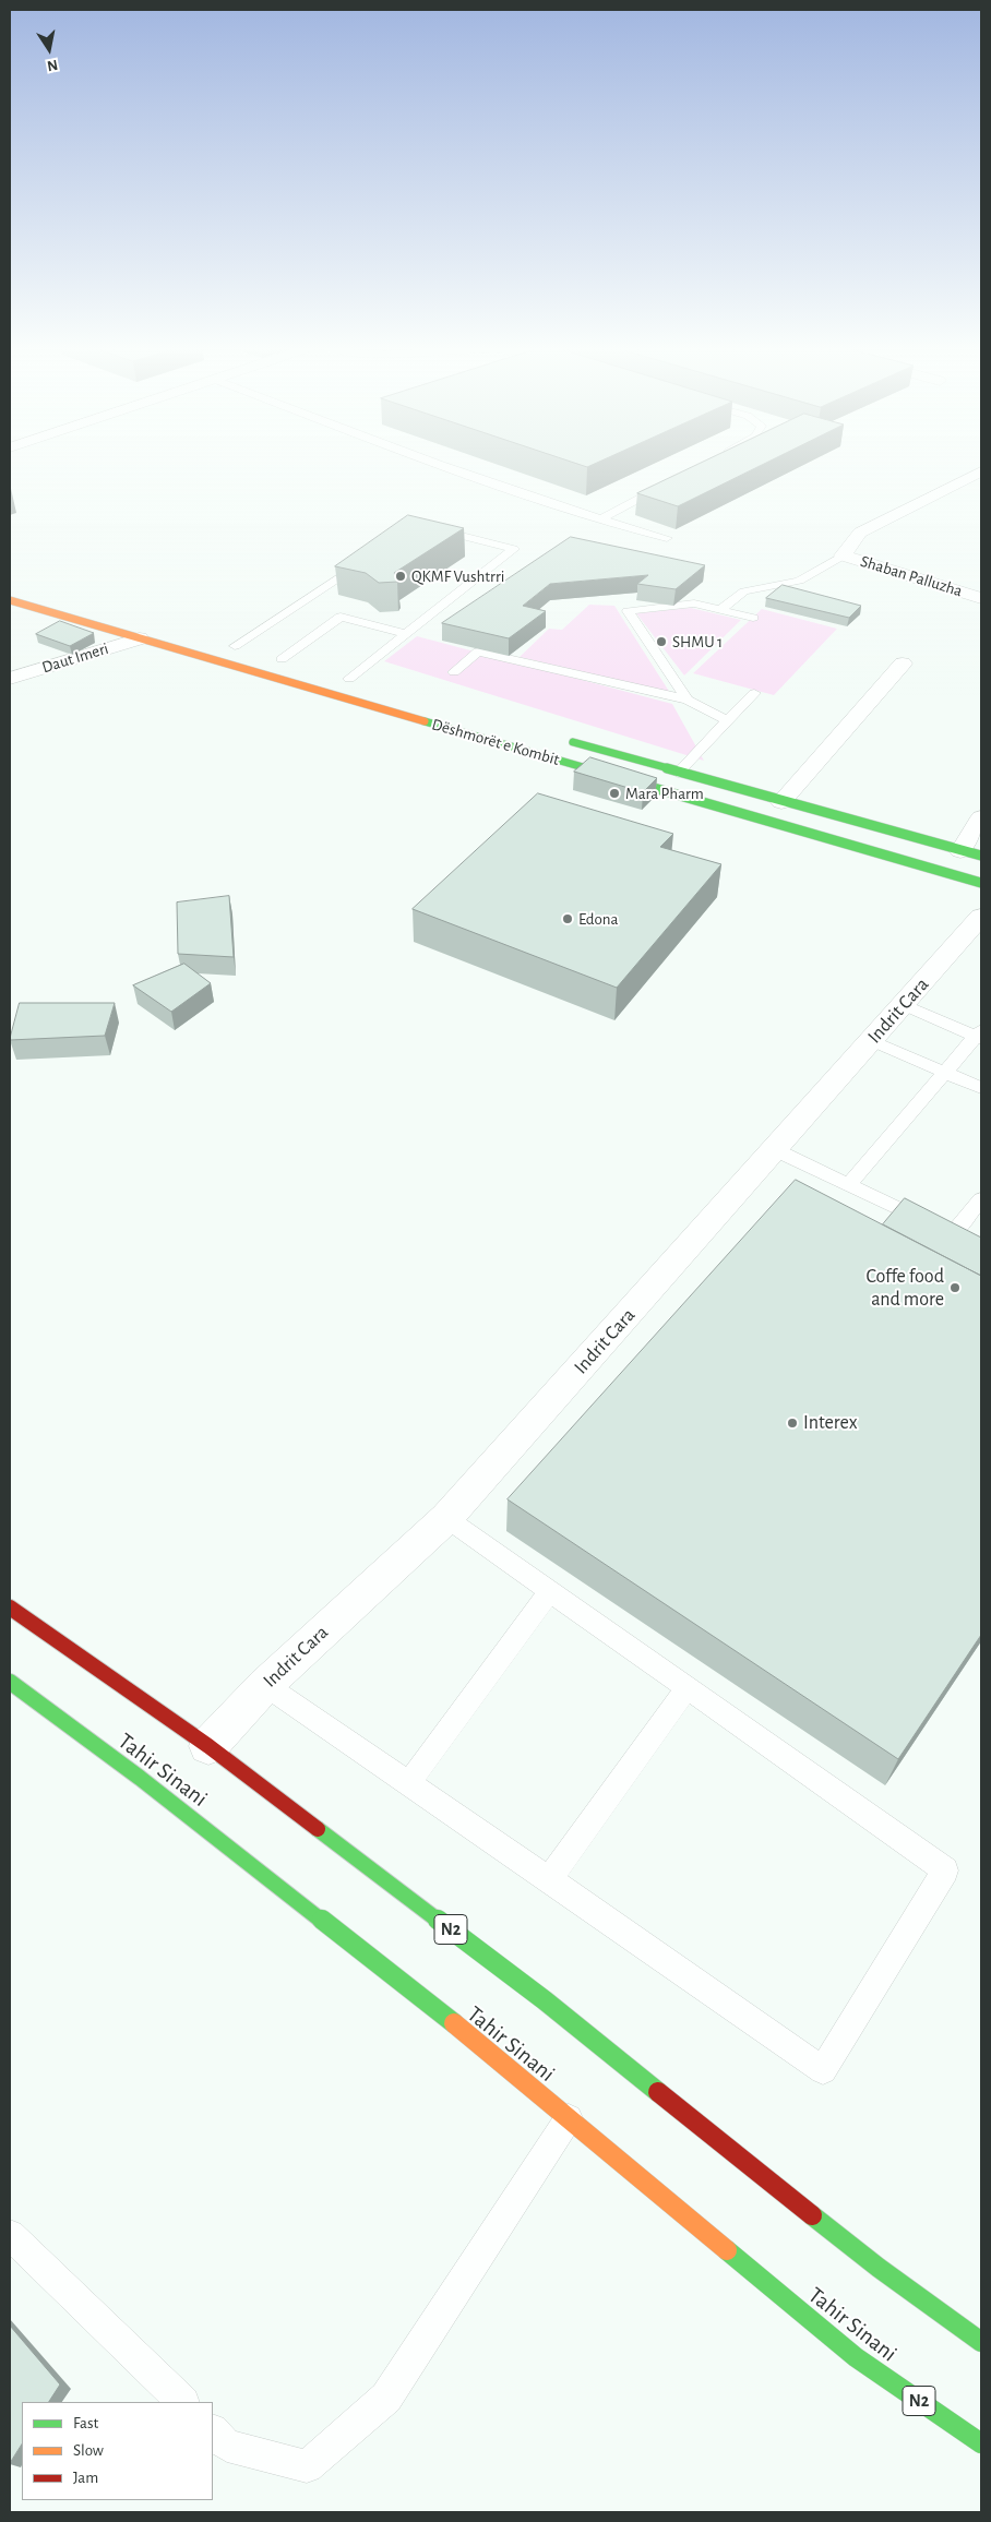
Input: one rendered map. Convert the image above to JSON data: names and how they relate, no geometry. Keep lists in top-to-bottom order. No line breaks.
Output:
{"streets":{"street":["Shaban Palluzha","Daut Imeri","Dëshmorët e Kombit","Indrit Cara","Tahir Sinani","N2"]},"crossings":[["Daut Imeri","Dëshmorët e Kombit"],["Indrit Cara","N2"]],"places":["QKMF Vushtrri","SHMU 1","Mara Pharm","Edona","Coffe food and more","Interex"],"legend":["Fast","Slow","Jam"],"north":"bottom"}
